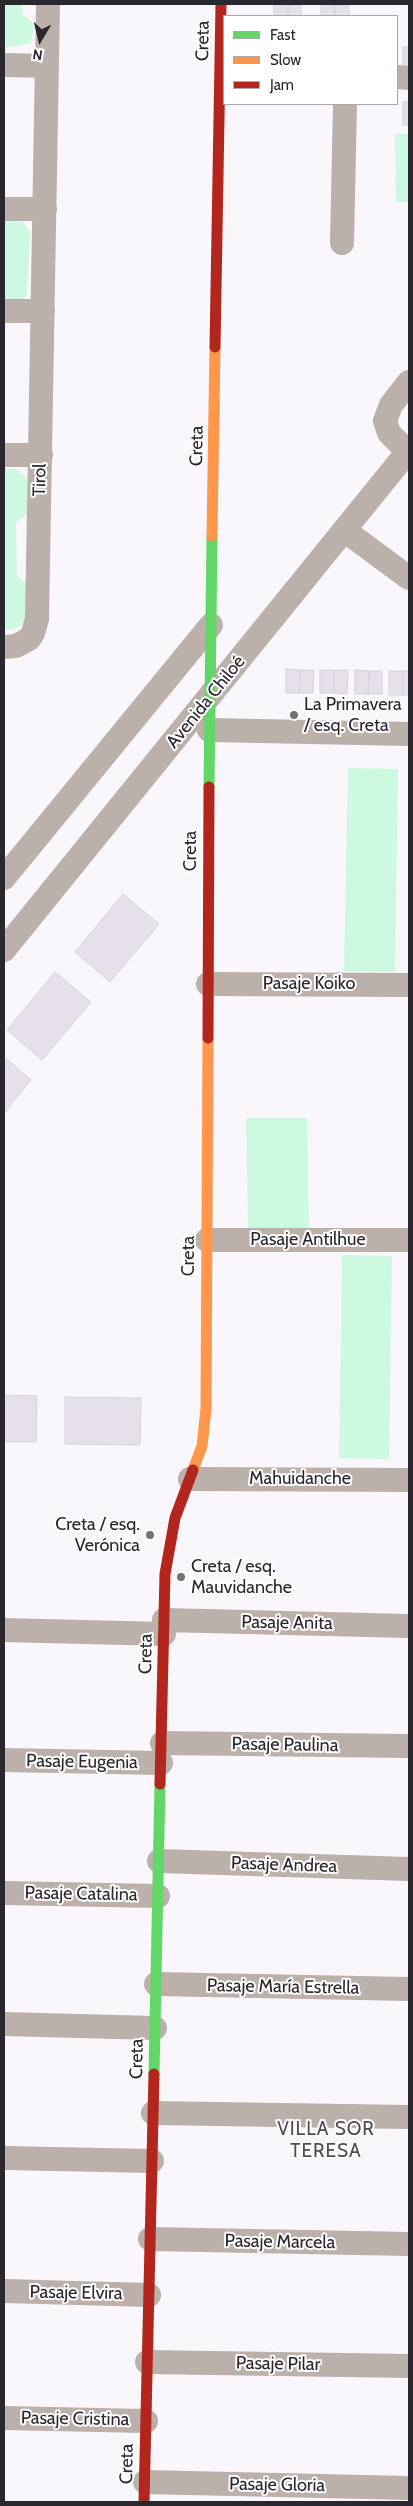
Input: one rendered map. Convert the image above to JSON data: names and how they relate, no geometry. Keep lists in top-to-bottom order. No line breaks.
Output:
{"streets":{"street":["Creta","Tirol","Avenida Chiloé","Pasaje Koiko","Pasaje Antilhue","Mahuidanche","Pasaje Anita","Pasaje Paulina","Pasaje Eugenia","Pasaje Andrea","Pasaje Catalina","Pasaje María Estrella","Pasaje Marcela","Pasaje Elvira","Pasaje Pilar","Pasaje Cristina","Pasaje Gloria"]},"crossings":[["Creta","Avenida Chiloé"],["Creta","Pasaje Koiko"],["Creta","Pasaje Antilhue"],["Creta","Mahuidanche"],["Creta","Pasaje Anita"],["Creta","Pasaje Paulina"],["Creta","Pasaje Eugenia"],["Creta","Pasaje Andrea"],["Creta","Pasaje Catalina"],["Creta","Pasaje María Estrella"],["Creta","Pasaje Marcela"],["Creta","Pasaje Elvira"],["Creta","Pasaje Pilar"],["Creta","Pasaje Cristina"],["Creta","Pasaje Gloria"],["Pasaje Paulina","Pasaje Eugenia"]],"districts":["VILLA SOR TERESA"],"places":["La Primavera / esq. Creta","Creta / esq. Verónica","Creta / esq. Mauvidanche"],"legend":["Fast","Slow","Jam"],"north":"bottom"}
